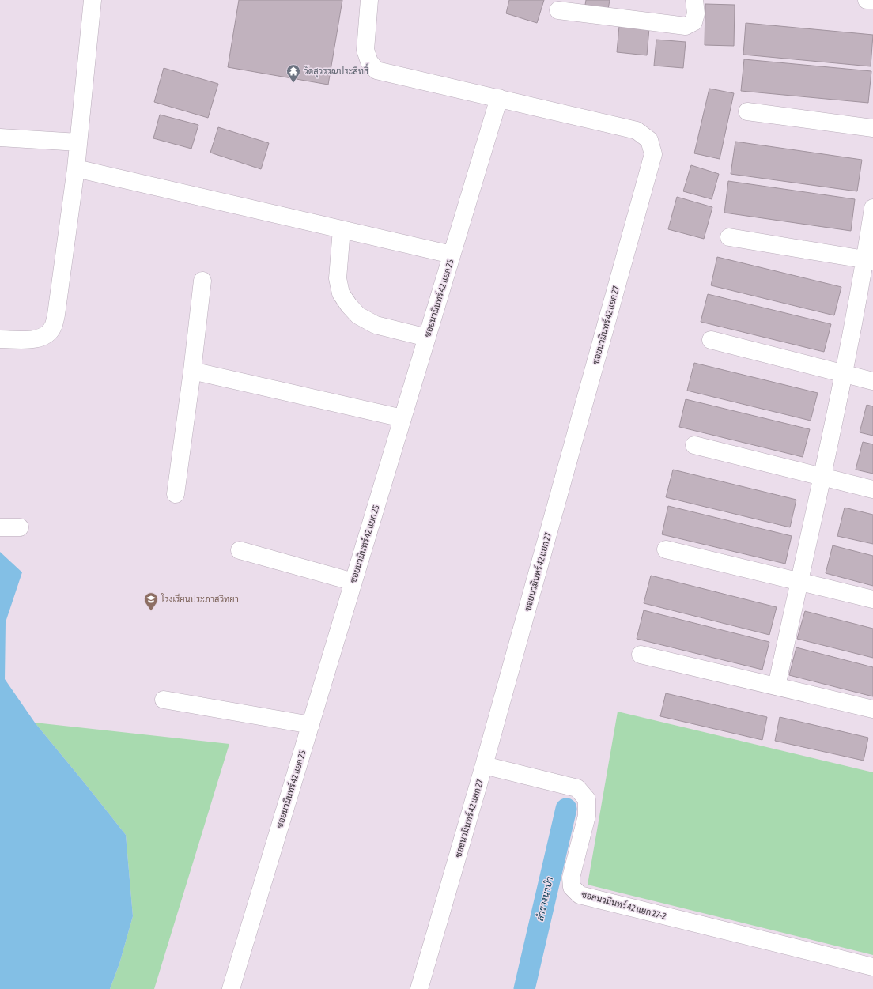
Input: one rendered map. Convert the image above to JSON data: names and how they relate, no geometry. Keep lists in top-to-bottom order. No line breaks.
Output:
{"streets":{"street":["ซอยนวมินทร์ 42 แยก 25","ซอยนวมินทร์ 42 แยก 27","ซอยนวมินทร์ 42 แยก 27-2"]},"crossings":[["ซอยนวมินทร์ 42 แยก 25","ซอยนวมินทร์ 42 แยก 27"],["ซอยนวมินทร์ 42 แยก 27","ซอยนวมินทร์ 42 แยก 27-2"]],"water":["ลำรางนาป่า"],"places":{"temple":["วัดสุวรรณประสิทธิ์"],"school or university":["โรงเรียนประภาสวิทยา"]}}
